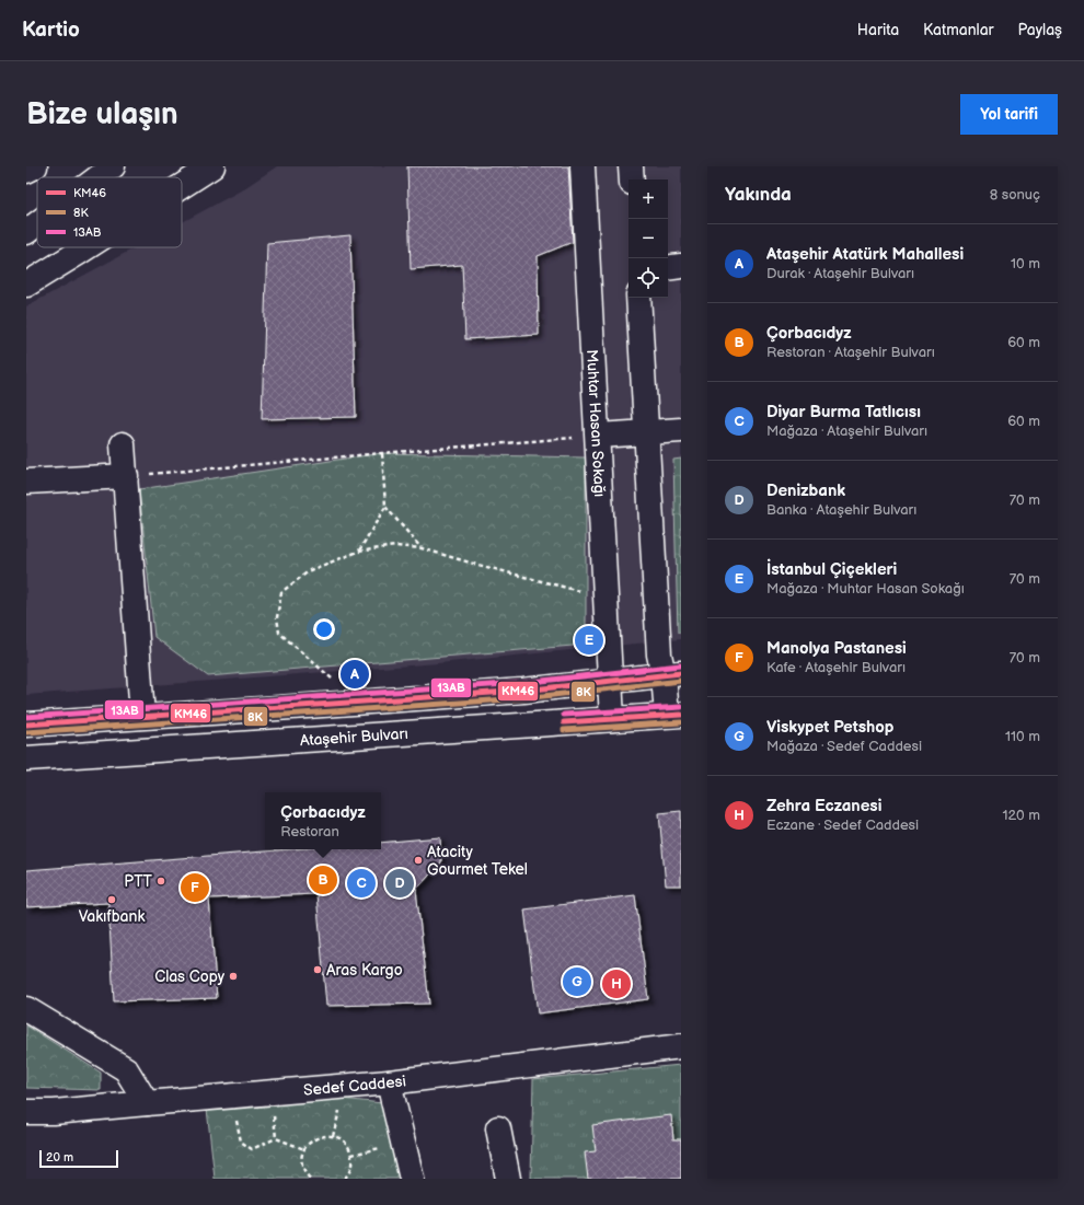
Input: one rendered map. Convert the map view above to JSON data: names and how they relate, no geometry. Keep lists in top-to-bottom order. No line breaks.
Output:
{"streets":{"main road":["Muhtar Hasan Sokağı","Ataşehir Bulvarı","Sedef Caddesi"]},"crossings":[["Muhtar Hasan Sokağı","Ataşehir Bulvarı"]],"places":["Atacity Gourmet Tekel","PTT","Vakıfbank","Aras Kargo","Clas Copy"],"lines":["transit line 13AB","transit line KM46","transit line 8K"],"legend":["KM46","8K","13AB"],"scale_bar":"20 m","page":{"header":"Kartio","nav":["Harita","Katmanlar","Paylaş"],"buttons":"Yol tarifi","title":"Bize ulaşın","heading":["Yakında","8 sonuç"],"map_buttons":["+","−"],"list":[{"mark":"A","name":"Ataşehir Atatürk Mahallesi","note":"Durak · Ataşehir Bulvarı","value":"10 m"},{"mark":"B","name":"Çorbacıdyz","note":"Restoran · Ataşehir Bulvarı","value":"60 m"},{"mark":"C","name":"Diyar Burma Tatlıcısı","note":"Mağaza · Ataşehir Bulvarı","value":"60 m"},{"mark":"D","name":"Denizbank","note":"Banka · Ataşehir Bulvarı","value":"70 m"},{"mark":"E","name":"İstanbul Çiçekleri","note":"Mağaza · Muhtar Hasan Sokağı","value":"70 m"},{"mark":"F","name":"Manolya Pastanesi","note":"Kafe · Ataşehir Bulvarı","value":"70 m"},{"mark":"G","name":"Viskypet Petshop","note":"Mağaza · Sedef Caddesi","value":"110 m"},{"mark":"H","name":"Zehra Eczanesi","note":"Eczane · Sedef Caddesi","value":"120 m"}],"pins":["E","A","B","C","D","F","G","H"],"popup":["Çorbacıdyz","Restoran"],"scale":"20 m"}}
